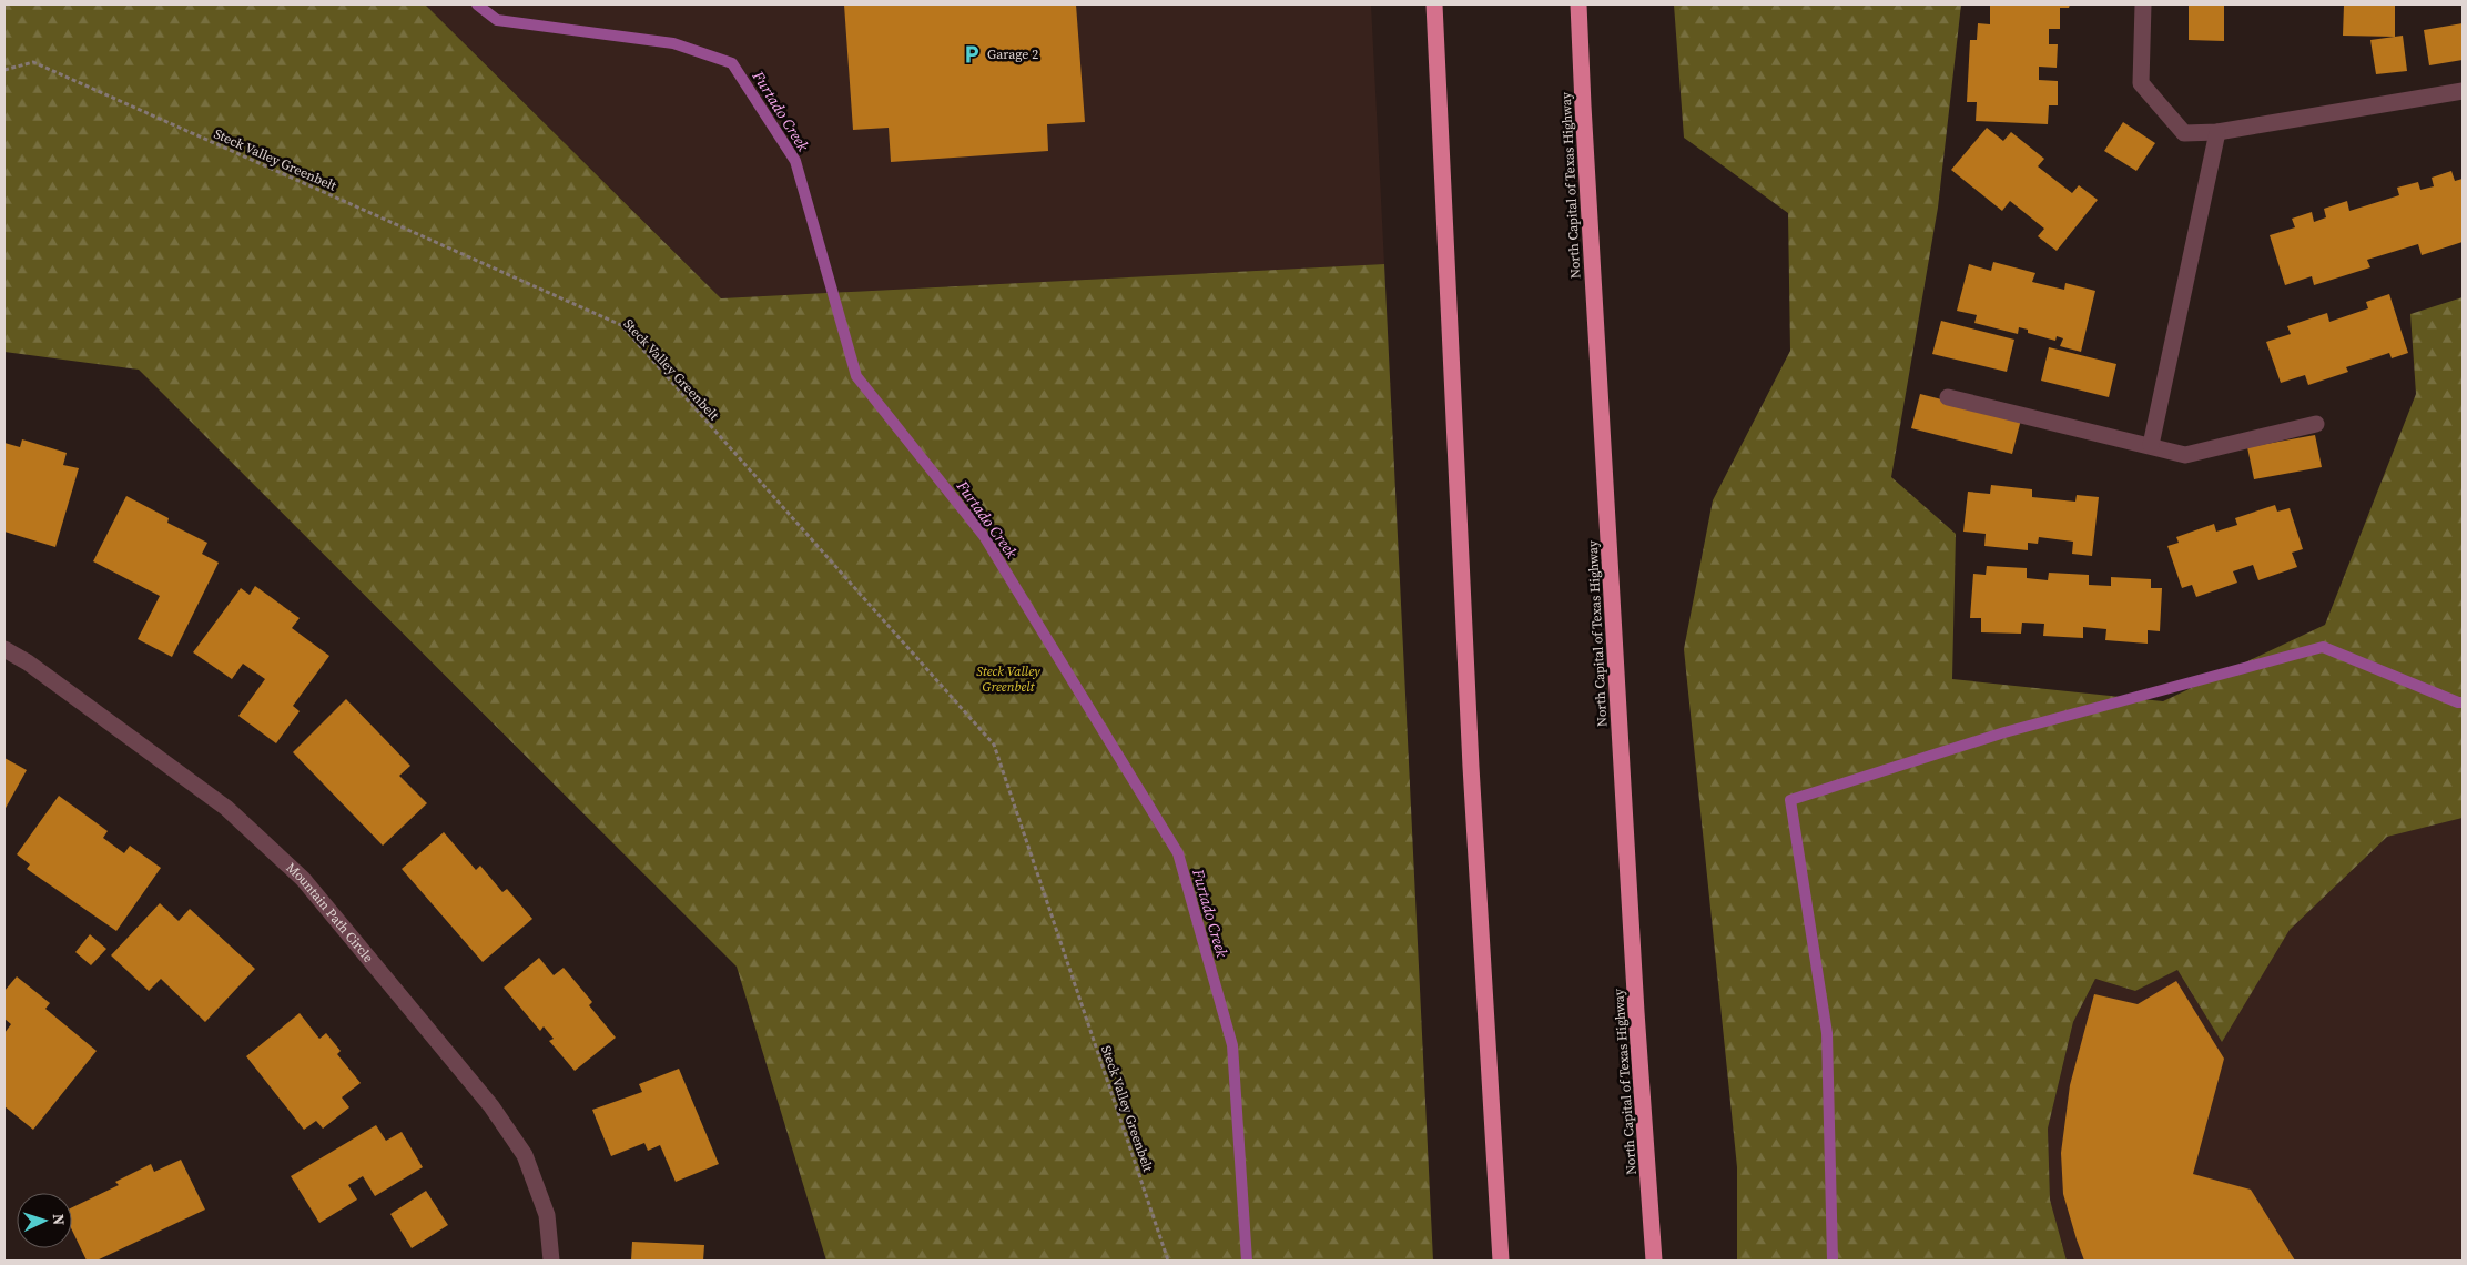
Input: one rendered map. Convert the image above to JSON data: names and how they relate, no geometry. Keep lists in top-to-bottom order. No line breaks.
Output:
{"streets":{"highway":["North Capital of Texas Highway"],"street":["Mountain Path Circle"],"path":["Steck Valley Greenbelt"]},"water":["Furtado Creek"],"parks":["Steck Valley Greenbelt"],"places":{"parking":["Garage 2"]},"north":"right"}
